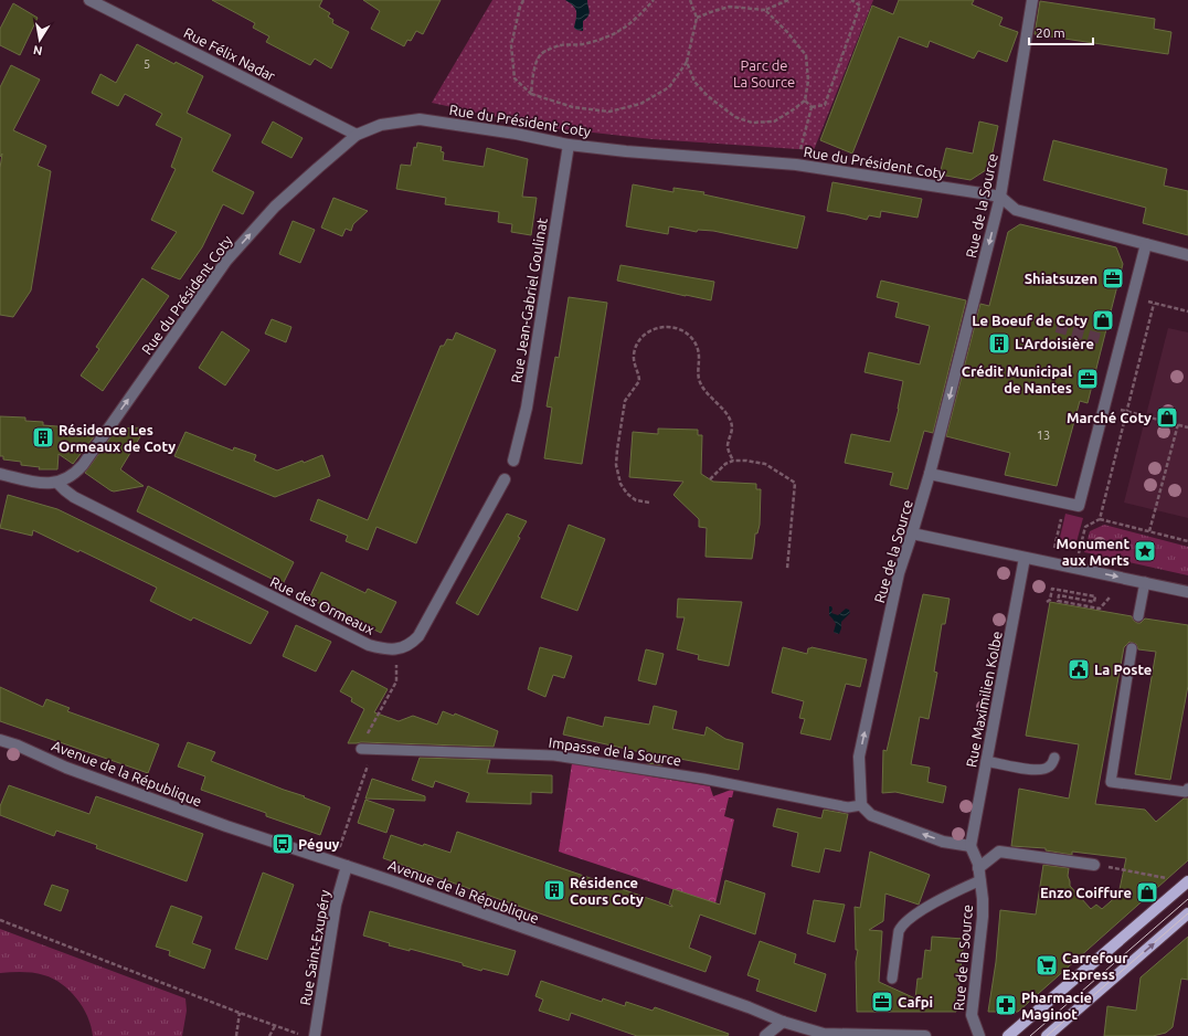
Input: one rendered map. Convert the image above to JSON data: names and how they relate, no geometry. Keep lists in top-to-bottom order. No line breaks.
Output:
{"streets":{"street":["Rue Félix Nadar","Rue du Président Coty","Rue de la Source","Rue Jean-Gabriel Goulinat","Rue des Ormeaux","Rue Maximilien Kolbe","Avenue de la République","Rue Saint-Exupéry"],"lane":["Impasse de la Source"]},"crossings":[["Rue Félix Nadar","Rue du Président Coty"],["Rue du Président Coty","Rue de la Source"],["Rue du Président Coty","Rue Jean-Gabriel Goulinat"],["Rue du Président Coty","Rue des Ormeaux"],["Rue de la Source","Rue Maximilien Kolbe"],["Rue de la Source","Impasse de la Source"],["Avenue de la République","Rue Saint-Exupéry"]],"parks":["Parc de La Source"],"places":{"office":["Shiatsuzen","Crédit Municipal de Nantes","Cafpi"],"shop":["Le Boeuf de Coty","Marché Coty","Enzo Coiffure"],"building":["L'Ardoisière","Résidence Les Ormeaux de Coty","Résidence Cours Coty"],"place":["Monument aux Morts"],"public building":["La Poste"],"bus stop":["Péguy"],"supermarket":["Carrefour Express"],"pharmacy":["Pharmacie Maginot"]},"house_numbers":["5","13"],"scale_bar":"20 m","north":"bottom"}
